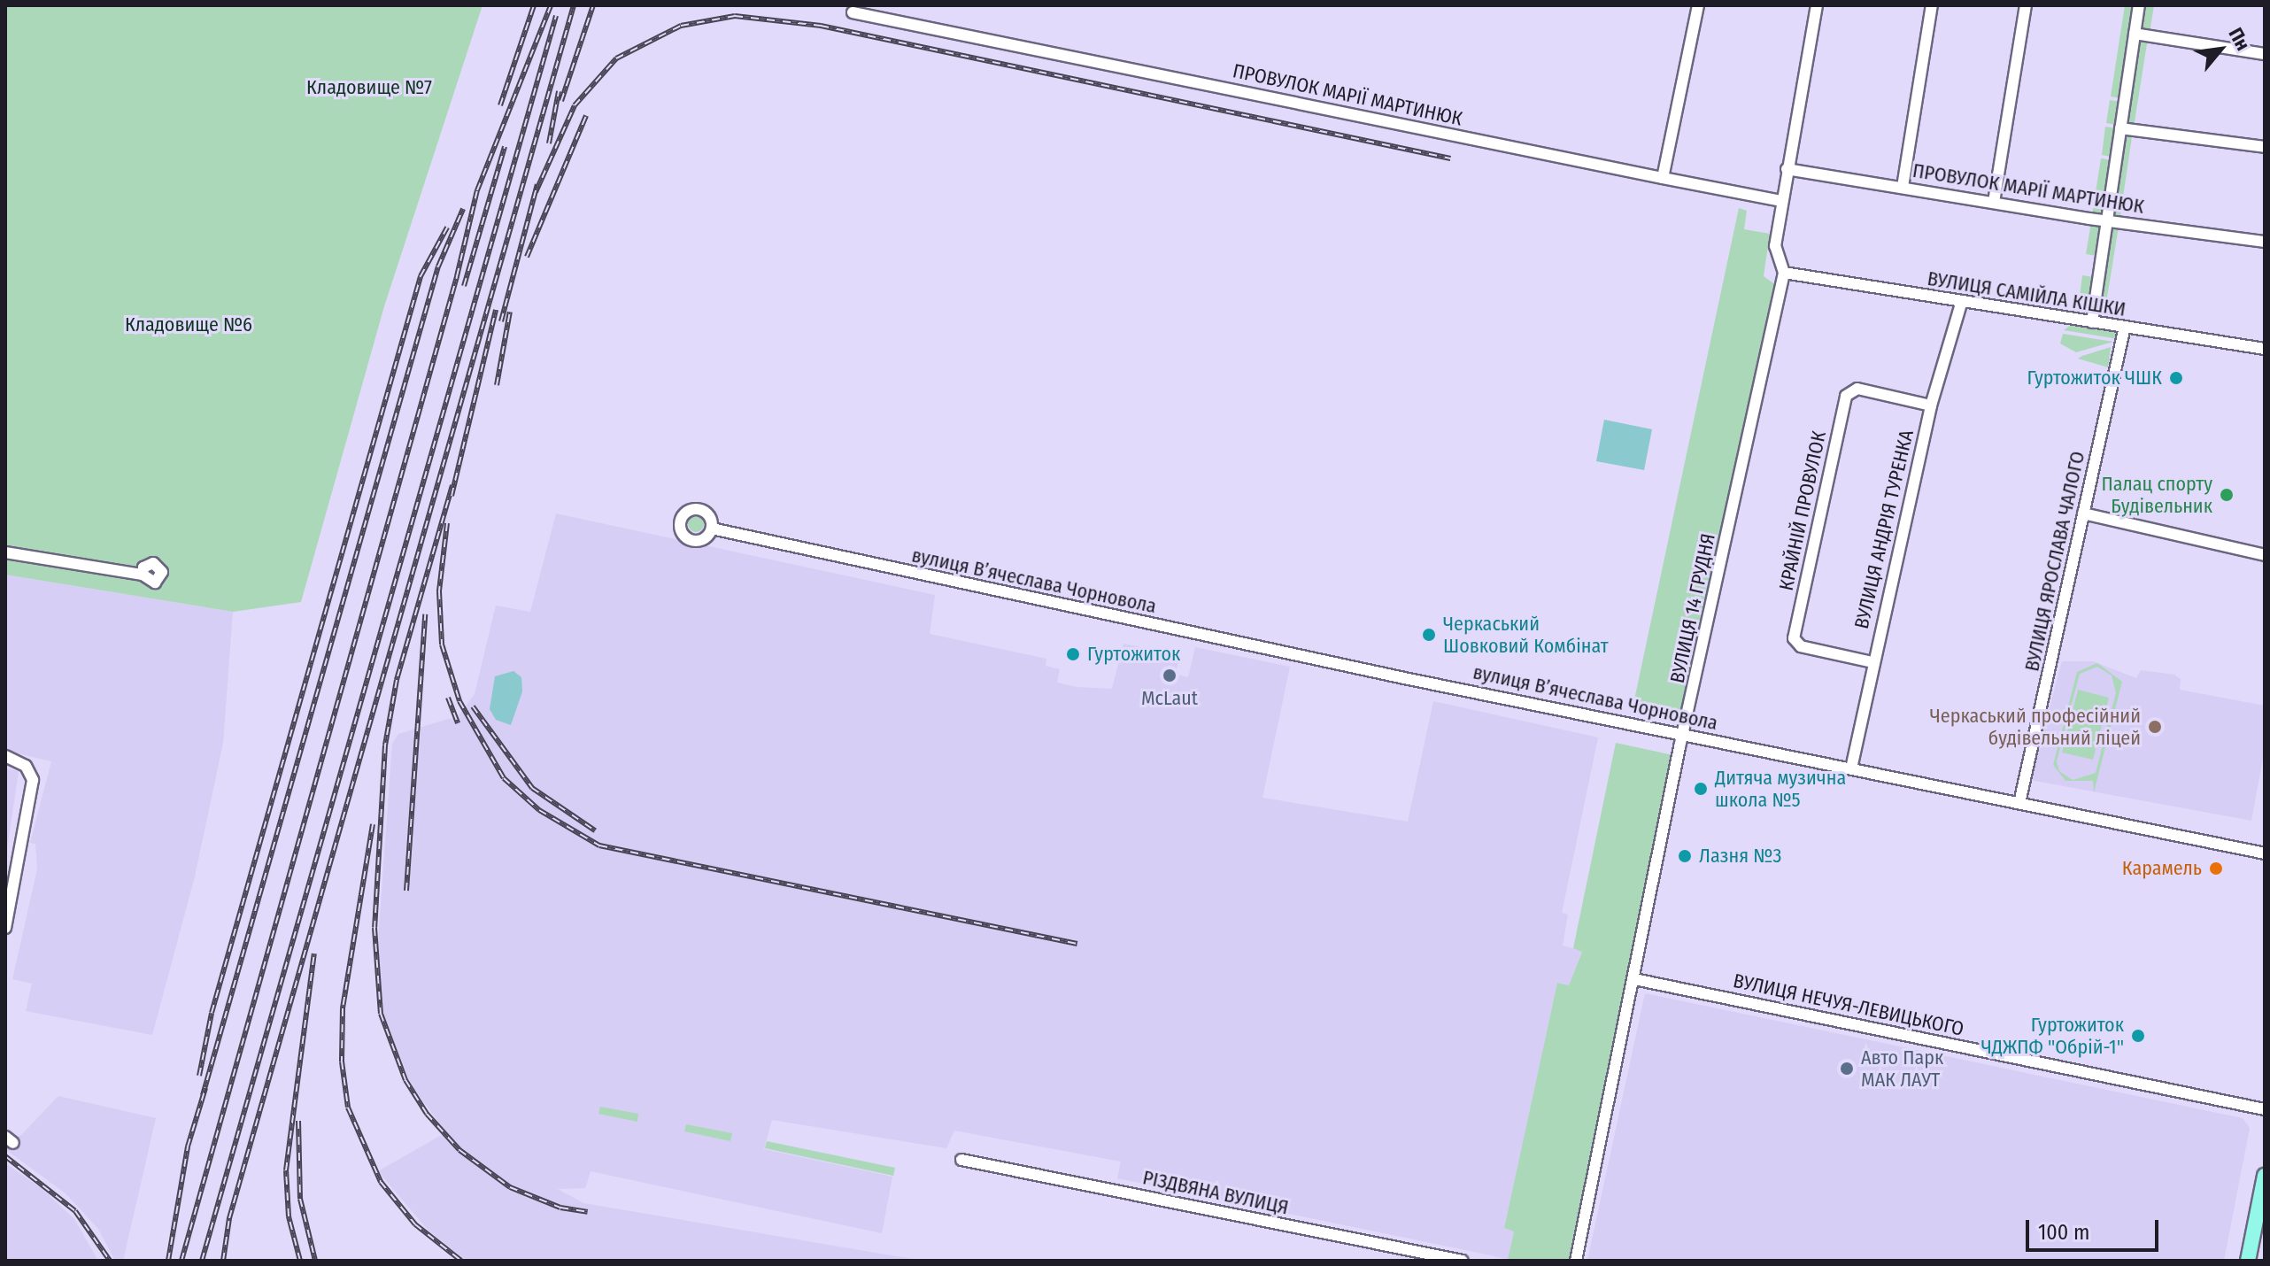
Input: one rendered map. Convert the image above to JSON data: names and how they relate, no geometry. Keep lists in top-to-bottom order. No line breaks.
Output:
{"streets":{"street":["ПРОВУЛОК МАРІЇ МАРТИНЮК","ВУЛИЦЯ САМІЙЛА КІШКИ","КРАЙНІЙ ПРОВУЛОК","ВУЛИЦЯ АНДРІЯ ТУРЕНКА","ВУЛИЦЯ ЯРОСЛАВА ЧАЛОГО","вулиця Вʼячеслава Чорновола","ВУЛИЦЯ 14 ГРУДНЯ","ВУЛИЦЯ НЕЧУЯ-ЛЕВИЦЬКОГО","РІЗДВЯНА ВУЛИЦЯ"]},"crossings":[["ПРОВУЛОК МАРІЇ МАРТИНЮК","ВУЛИЦЯ 14 ГРУДНЯ"],["ВУЛИЦЯ САМІЙЛА КІШКИ","ВУЛИЦЯ АНДРІЯ ТУРЕНКА"],["ВУЛИЦЯ САМІЙЛА КІШКИ","ВУЛИЦЯ ЯРОСЛАВА ЧАЛОГО"],["ВУЛИЦЯ САМІЙЛА КІШКИ","ВУЛИЦЯ 14 ГРУДНЯ"],["КРАЙНІЙ ПРОВУЛОК","ВУЛИЦЯ АНДРІЯ ТУРЕНКА"],["ВУЛИЦЯ АНДРІЯ ТУРЕНКА","вулиця Вʼячеслава Чорновола"],["ВУЛИЦЯ ЯРОСЛАВА ЧАЛОГО","вулиця Вʼячеслава Чорновола"],["вулиця Вʼячеслава Чорновола","ВУЛИЦЯ 14 ГРУДНЯ"],["ВУЛИЦЯ 14 ГРУДНЯ","ВУЛИЦЯ НЕЧУЯ-ЛЕВИЦЬКОГО"]],"parks":["Кладовище №7","Кладовище №6"],"places":["Гуртожиток ЧШК","Палац спорту Будівельник","Черкаський Шовковий Комбінат","Гуртожиток","McLaut","Черкаський професійний будівельний ліцей","Дитяча музична школа №5","Лазня №3","Карамель","Гуртожиток ЧДЖПФ \"Обрій-1\"","Авто Парк МАК ЛАУТ"],"scale_bar":"100 m","north":"top right"}
